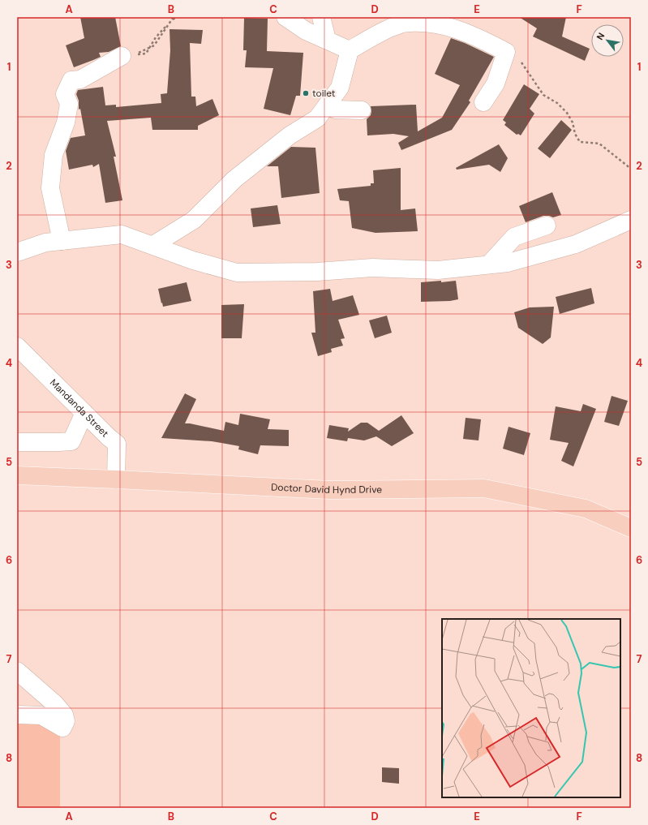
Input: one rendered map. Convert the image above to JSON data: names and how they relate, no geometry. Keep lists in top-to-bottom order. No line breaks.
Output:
{"streets":{"main road":["Doctor David Hynd Drive"],"street":["Mandanda Street"]},"crossings":[["Mandanda Street","Doctor David Hynd Drive"]],"places":["toilet"],"north":"top left","grid":{"columns":["A","B","C","D","E","F"],"rows":["1","2","3","4","5","6","7","8"]}}
